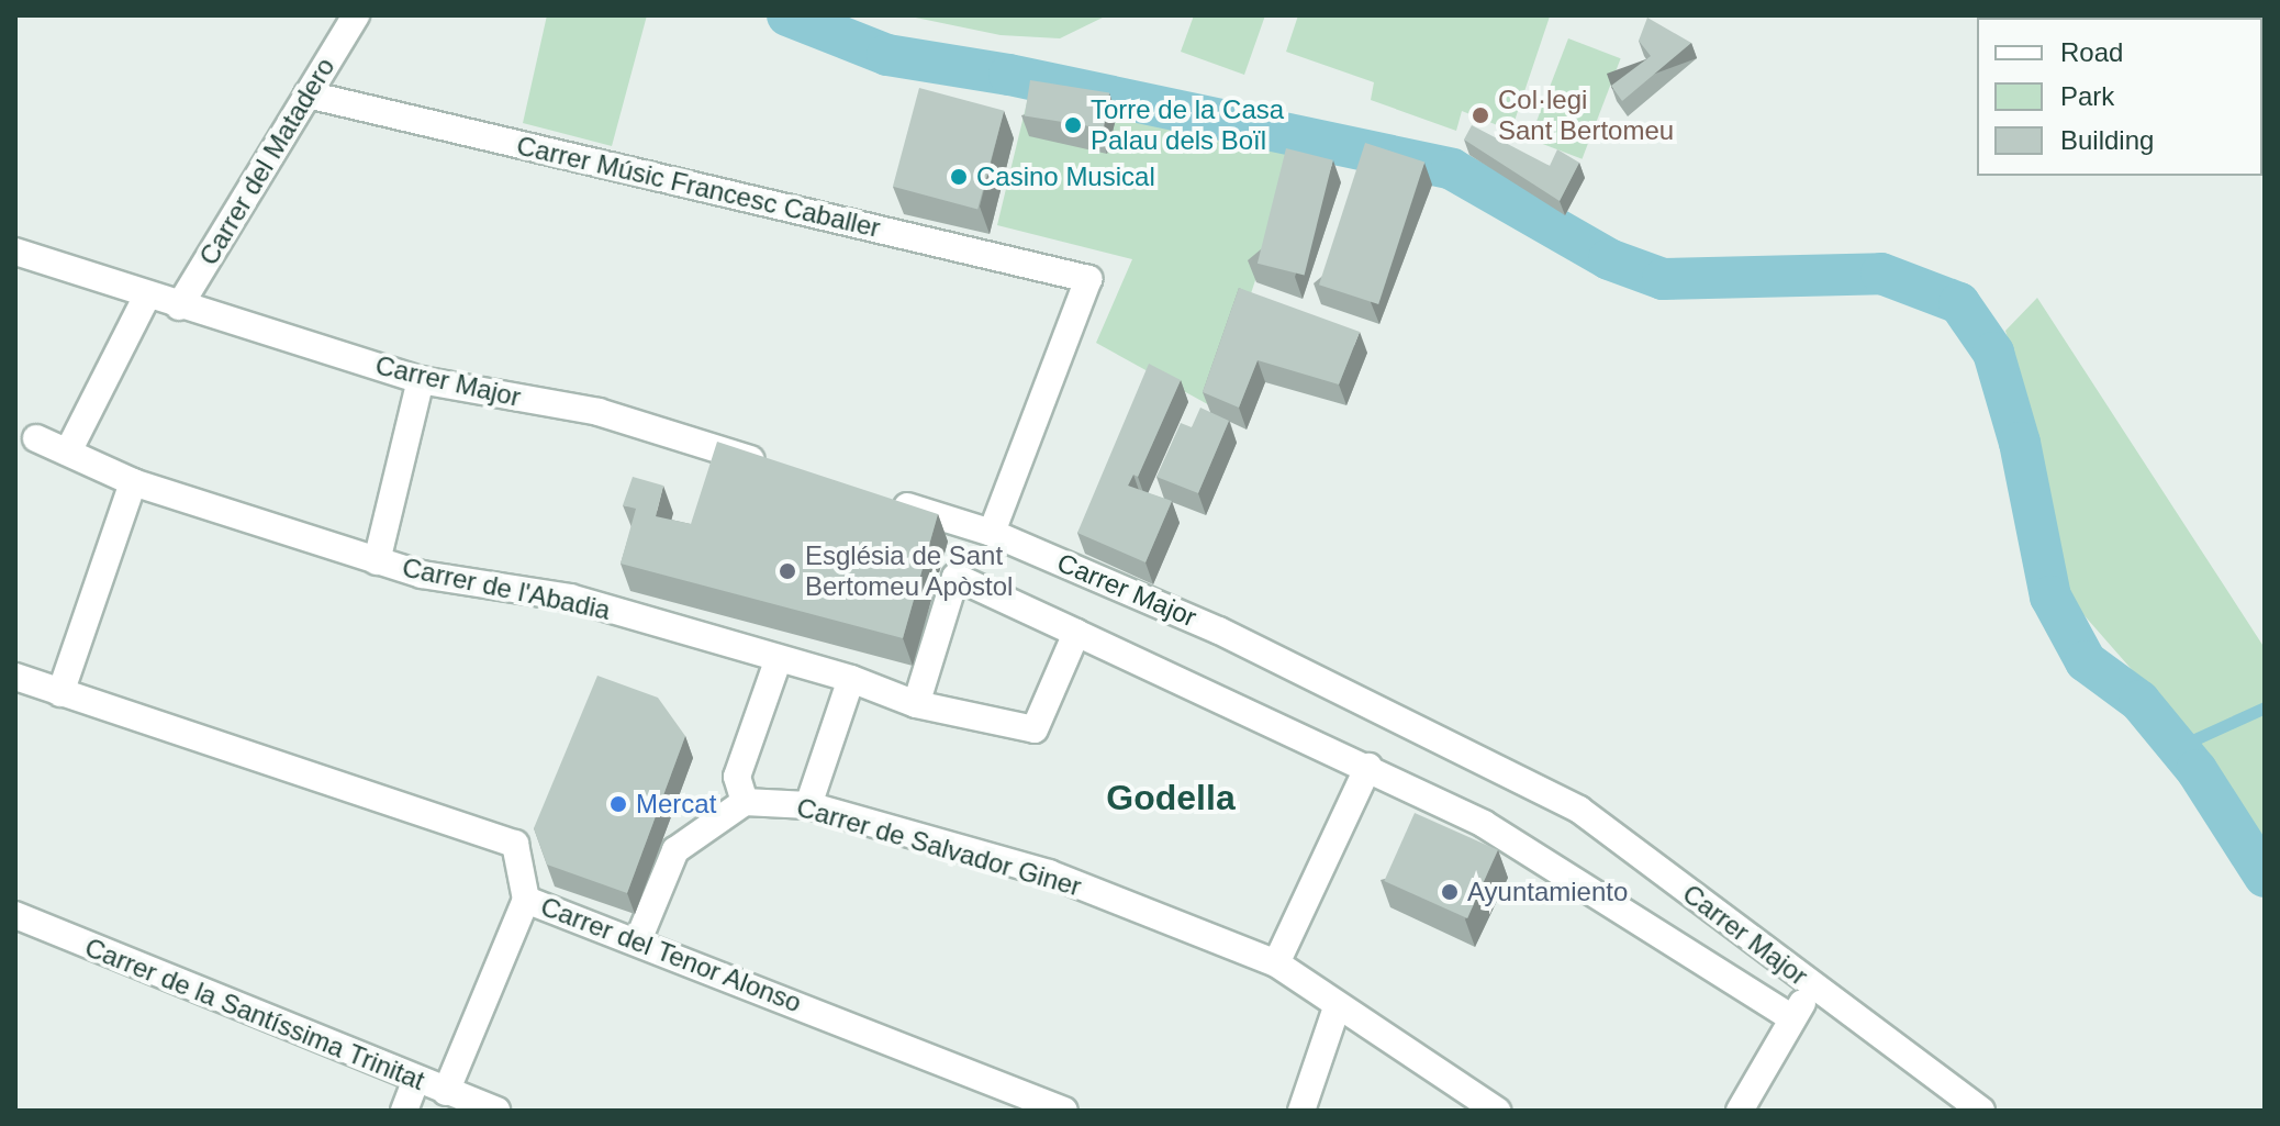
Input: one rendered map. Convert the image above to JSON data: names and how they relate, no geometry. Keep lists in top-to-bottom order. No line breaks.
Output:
{"streets":{"street":["Carrer del Matadero","Carrer Músic Francesc Caballer","Carrer Major","Carrer de l'Abadia","Carrer de Salvador Giner","Carrer del Tenor Alonso","Carrer de la Santíssima Trinitat"]},"crossings":[["Carrer del Matadero","Carrer Músic Francesc Caballer"],["Carrer del Matadero","Carrer Major"],["Carrer Músic Francesc Caballer","Carrer Major"]],"districts":["Godella"],"places":["Col·legi Sant Bertomeu","Torre de la Casa Palau dels Boïl","Casino Musical","Església de Sant Bertomeu Apòstol","Mercat","Ayuntamiento"],"legend":["Road","Park","Building"]}
